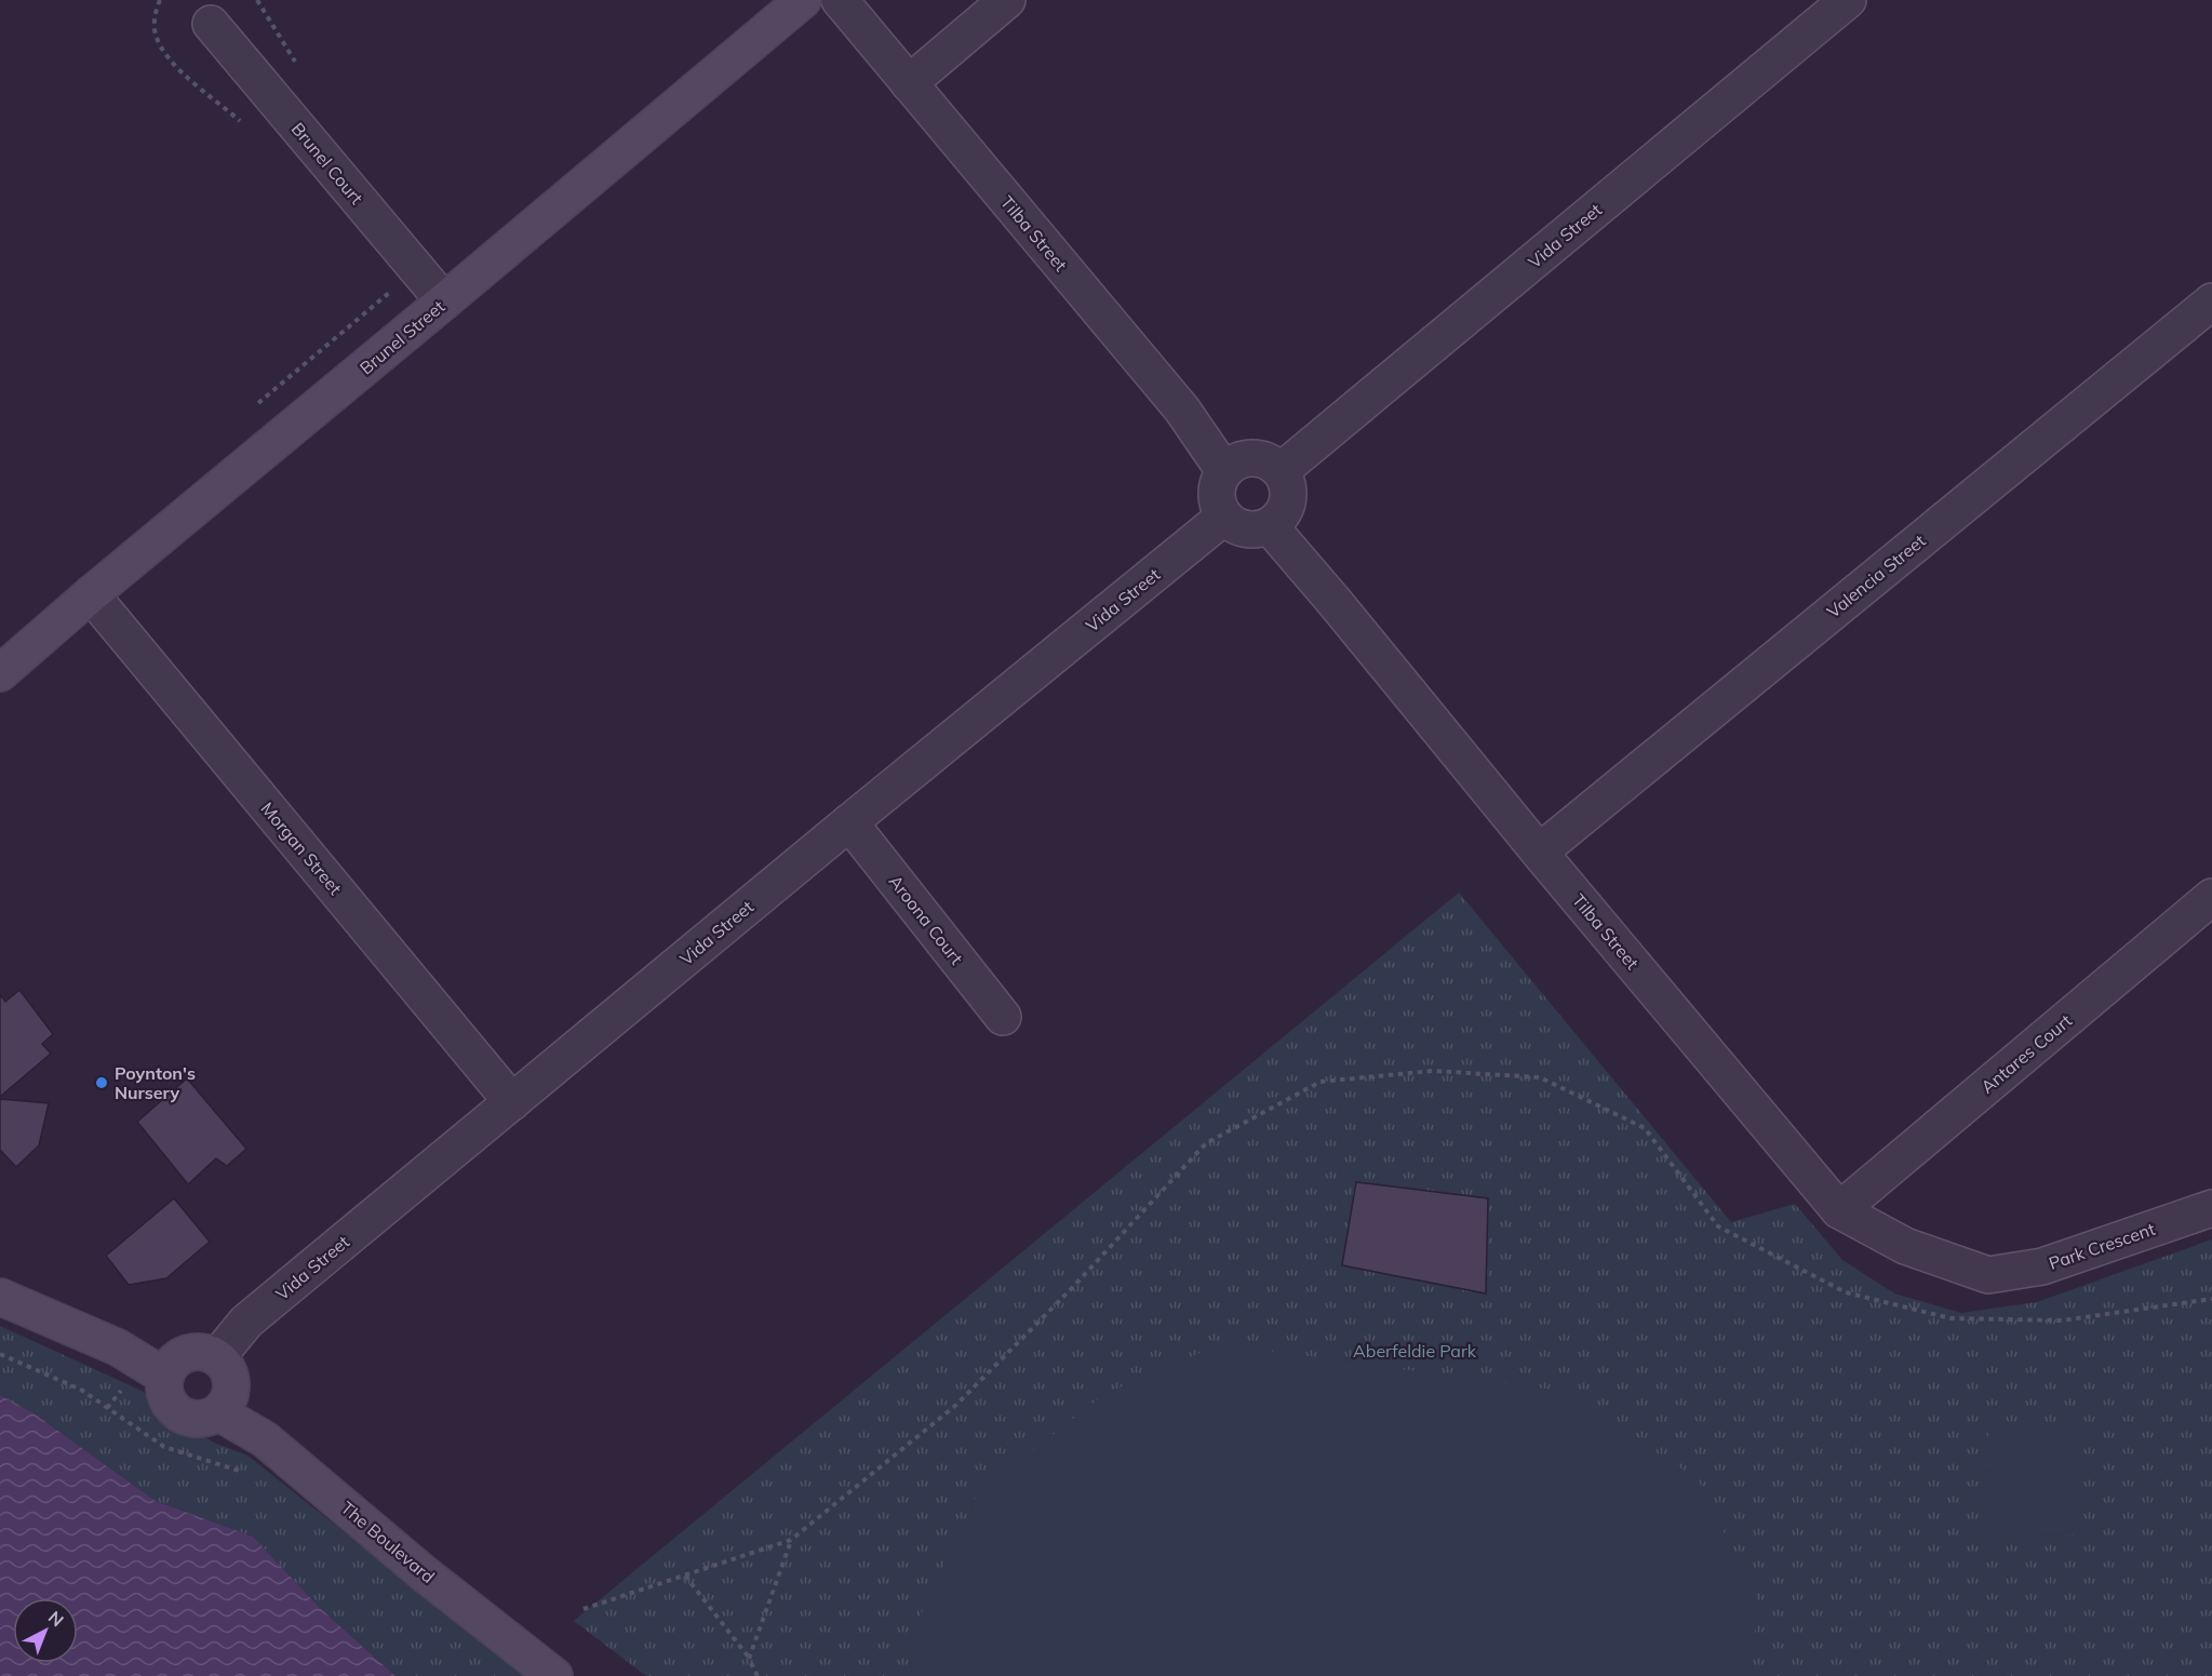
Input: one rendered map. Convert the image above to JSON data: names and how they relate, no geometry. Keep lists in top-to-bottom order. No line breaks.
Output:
{"streets":{"street":["Brunel Court","Tilba Street","Vida Street","Brunel Street","Valencia Street","Morgan Street","Aroona Court","Antares Court","Park Crescent","The Boulevard"]},"crossings":[["Brunel Court","Brunel Street"],["Tilba Street","Vida Street"],["Tilba Street","Valencia Street"],["Tilba Street","Antares Court"],["Tilba Street","Park Crescent"],["Vida Street","Morgan Street"],["Vida Street","Aroona Court"],["Vida Street","The Boulevard"],["Brunel Street","Morgan Street"]],"parks":["Aberfeldie Park"],"places":["Poynton's Nursery"],"north":"top right"}
